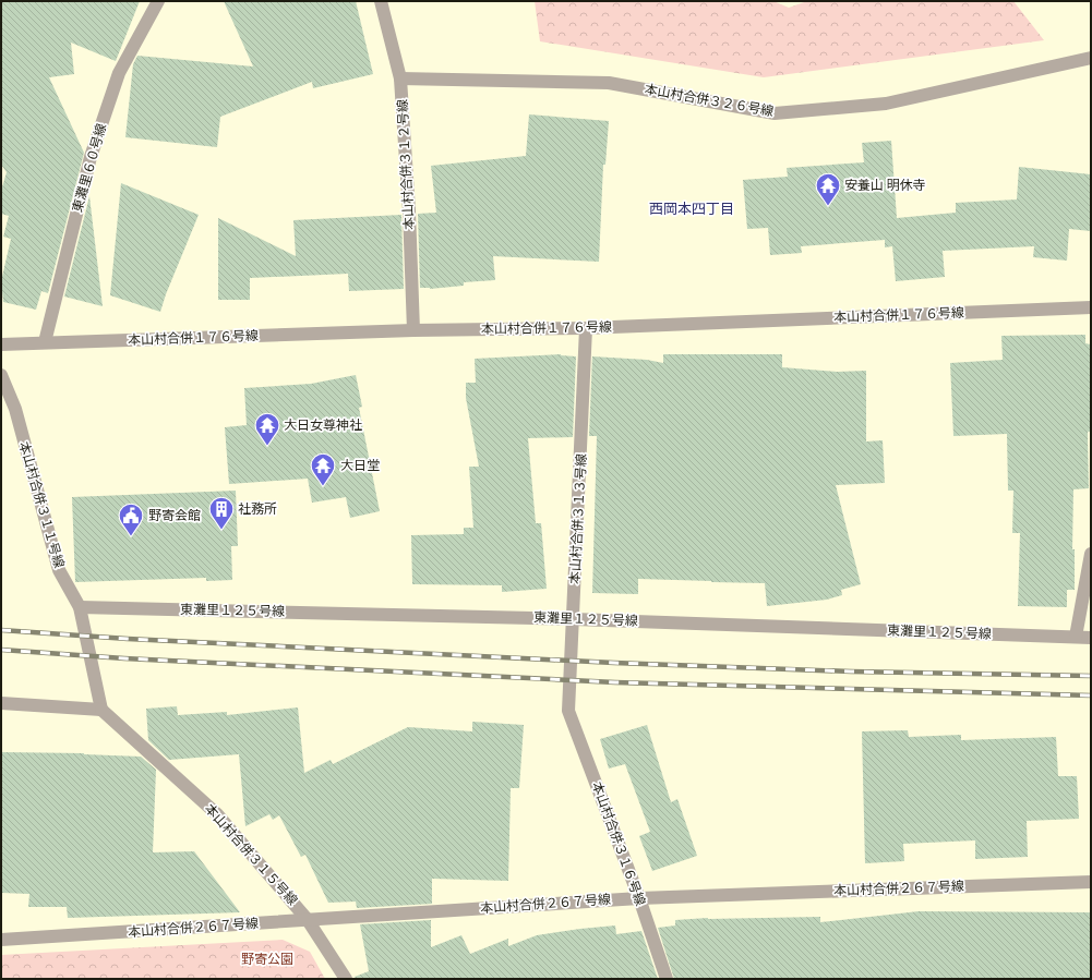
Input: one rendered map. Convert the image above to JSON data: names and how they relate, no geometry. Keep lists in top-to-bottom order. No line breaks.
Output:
{"streets":{"street":["本山村合併３２６号線","本山村合併３１２号線","東灘里６０号線","本山村合併１７６号線","本山村合併３１１号線","本山村合併３１３号線","東灘里１２５号線","本山村合併３１６号線","本山村合併３１５号線","本山村合併２６７号線"]},"crossings":[["本山村合併３２６号線","本山村合併３１２号線"],["本山村合併３１２号線","本山村合併１７６号線"],["東灘里６０号線","本山村合併１７６号線"],["本山村合併１７６号線","本山村合併３１３号線"],["本山村合併３１１号線","東灘里１２５号線"],["本山村合併３１１号線","本山村合併３１５号線"],["本山村合併３１３号線","東灘里１２５号線"],["本山村合併３１３号線","本山村合併３１６号線"],["本山村合併３１６号線","本山村合併２６７号線"],["本山村合併３１５号線","本山村合併２６７号線"]],"districts":["西岡本四丁目"],"parks":["野寄公園"],"places":{"temple":["安養山 明休寺","大日女尊神社","大日堂"],"building":["社務所"],"public building":["野寄会館"]}}
